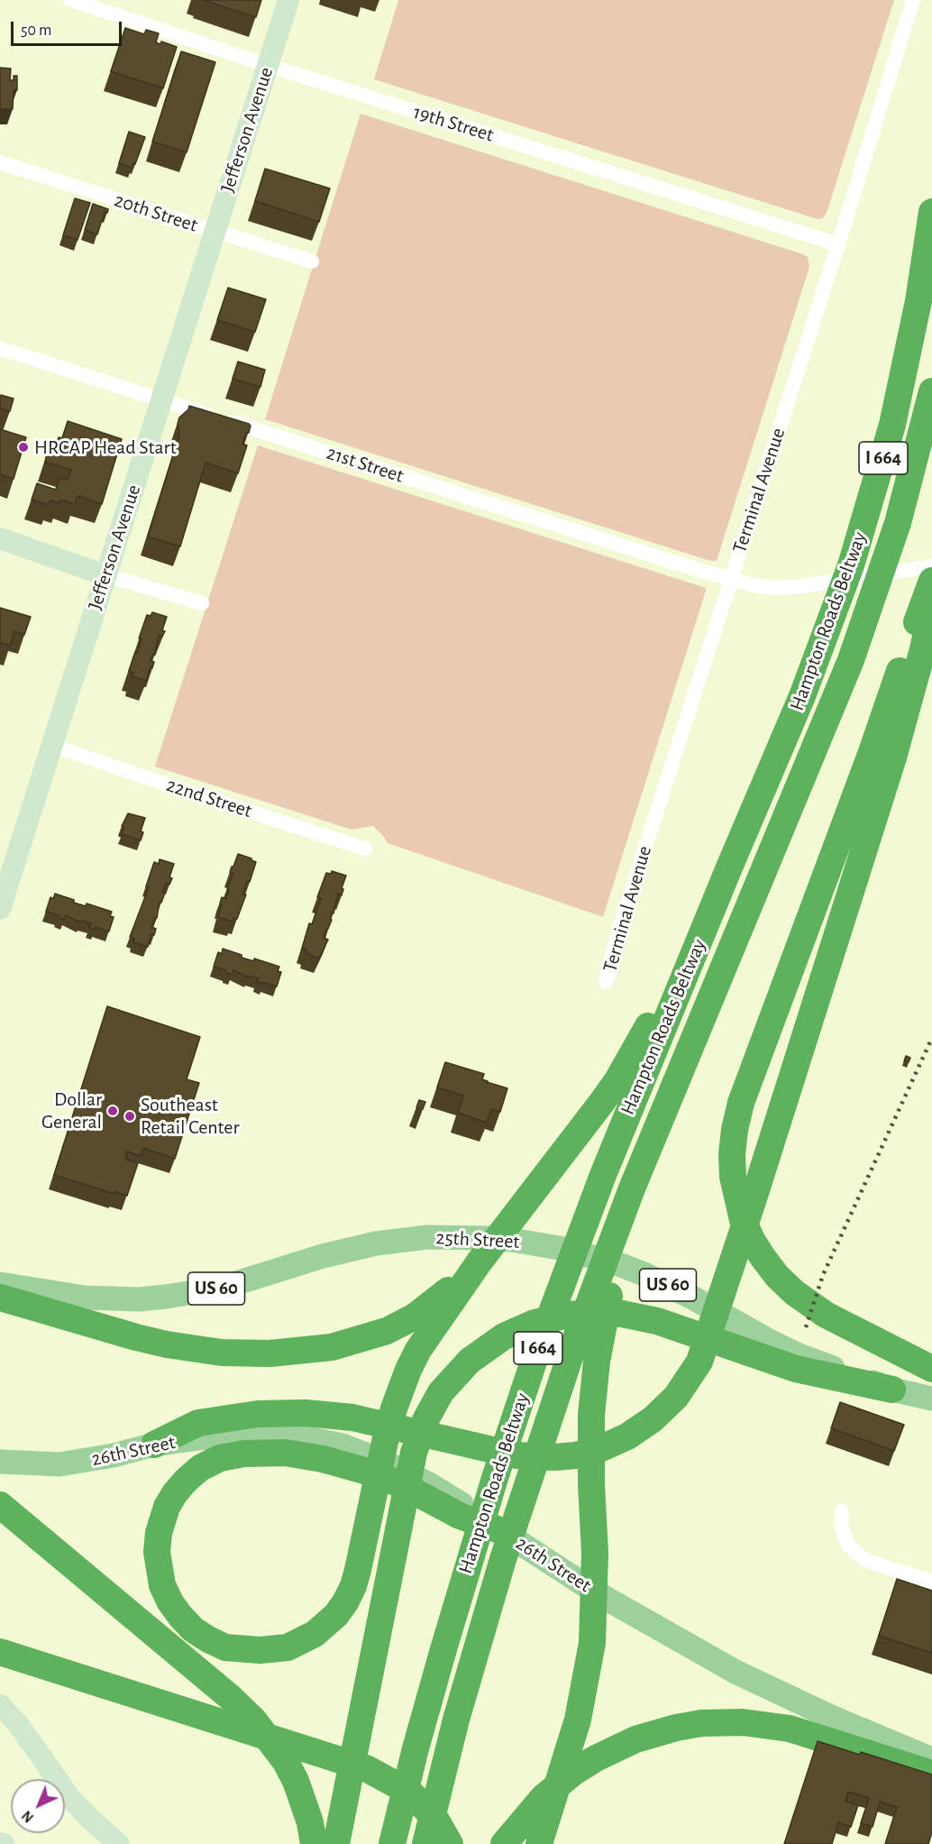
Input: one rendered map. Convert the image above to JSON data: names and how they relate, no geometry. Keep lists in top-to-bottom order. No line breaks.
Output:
{"streets":{"highway":["I 664","Hampton Roads Beltway"],"main road":["Jefferson Avenue","25th Street","US 60","26th Street"],"street":["19th Street","20th Street","21st Street","Terminal Avenue","22nd Street"]},"crossings":[["19th Street","Jefferson Avenue"],["19th Street","Terminal Avenue"],["Jefferson Avenue","20th Street"],["Jefferson Avenue","21st Street"],["Jefferson Avenue","22nd Street"],["21st Street","Terminal Avenue"]],"places":["HRCAP Head Start","Dollar General","Southeast Retail Center"],"scale_bar":"50 m","north":"bottom left"}
